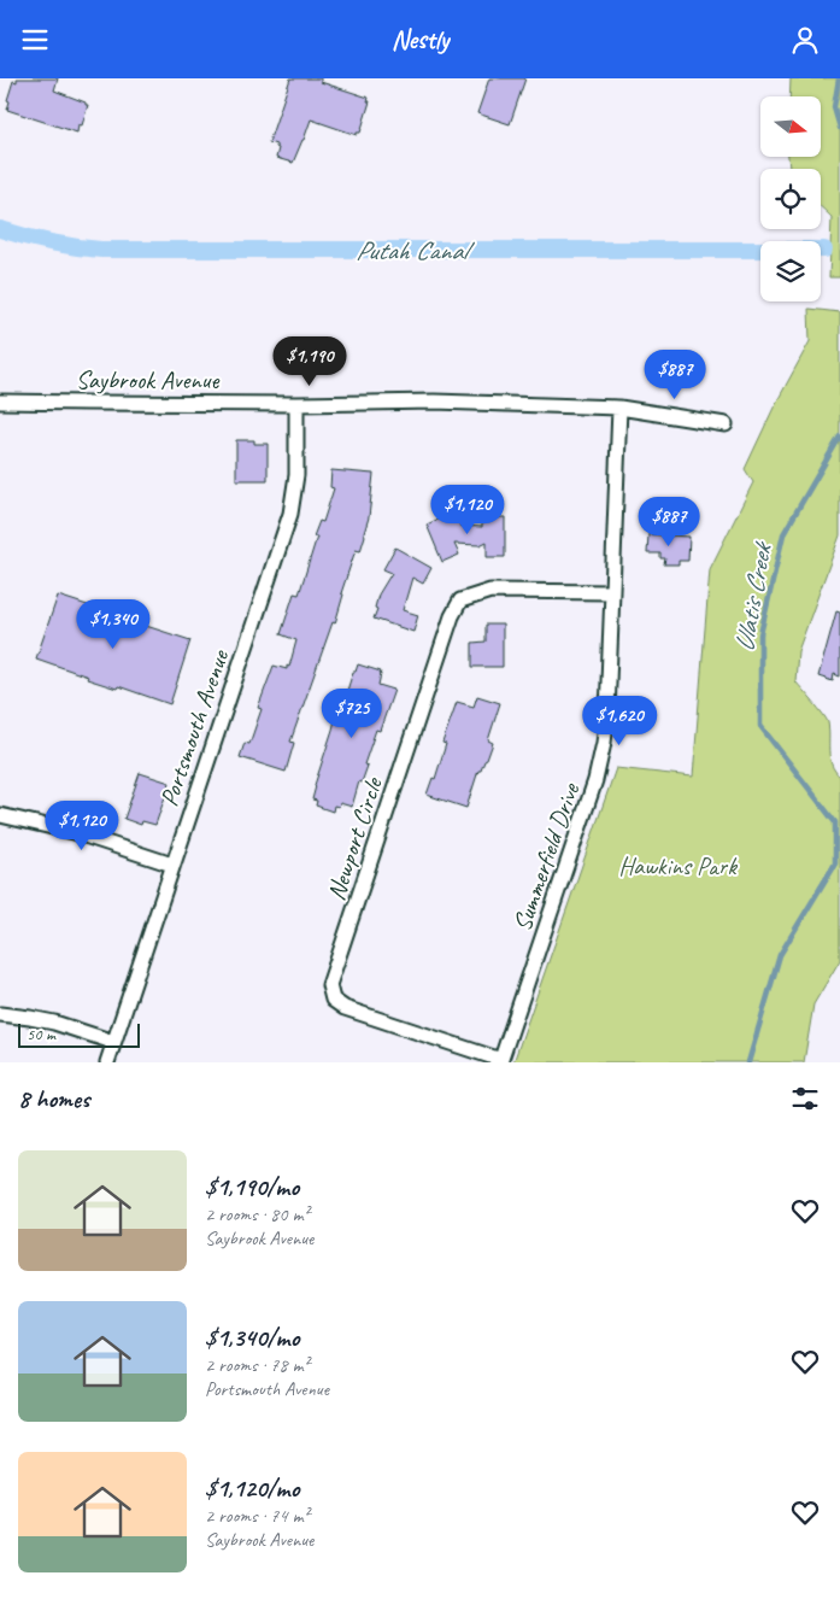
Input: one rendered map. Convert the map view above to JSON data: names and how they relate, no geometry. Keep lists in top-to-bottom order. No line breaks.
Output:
{"streets":{"street":["Saybrook Avenue","Portsmouth Avenue","Newport Circle","Summerfield Drive"]},"crossings":[["Saybrook Avenue","Portsmouth Avenue"],["Saybrook Avenue","Summerfield Drive"],["Newport Circle","Summerfield Drive"]],"water":["Putah Canal","Ulatis Creek"],"parks":["Hawkins Park"],"scale_bar":"50 m","north":"right","page":{"header":"Nestly","price":["$1,190","$887","$1,120","$887","$1,340","$725","$1,620","$1,120"],"scale":"50 m","heading":"8 homes","list":[{"name":"$1,190/mo","note":"2 rooms · 80 m² · Saybrook Avenue"},{"name":"$1,340/mo","note":"2 rooms · 78 m² · Portsmouth Avenue"},{"name":"$1,120/mo","note":"2 rooms · 74 m² · Saybrook Avenue"}]}}
